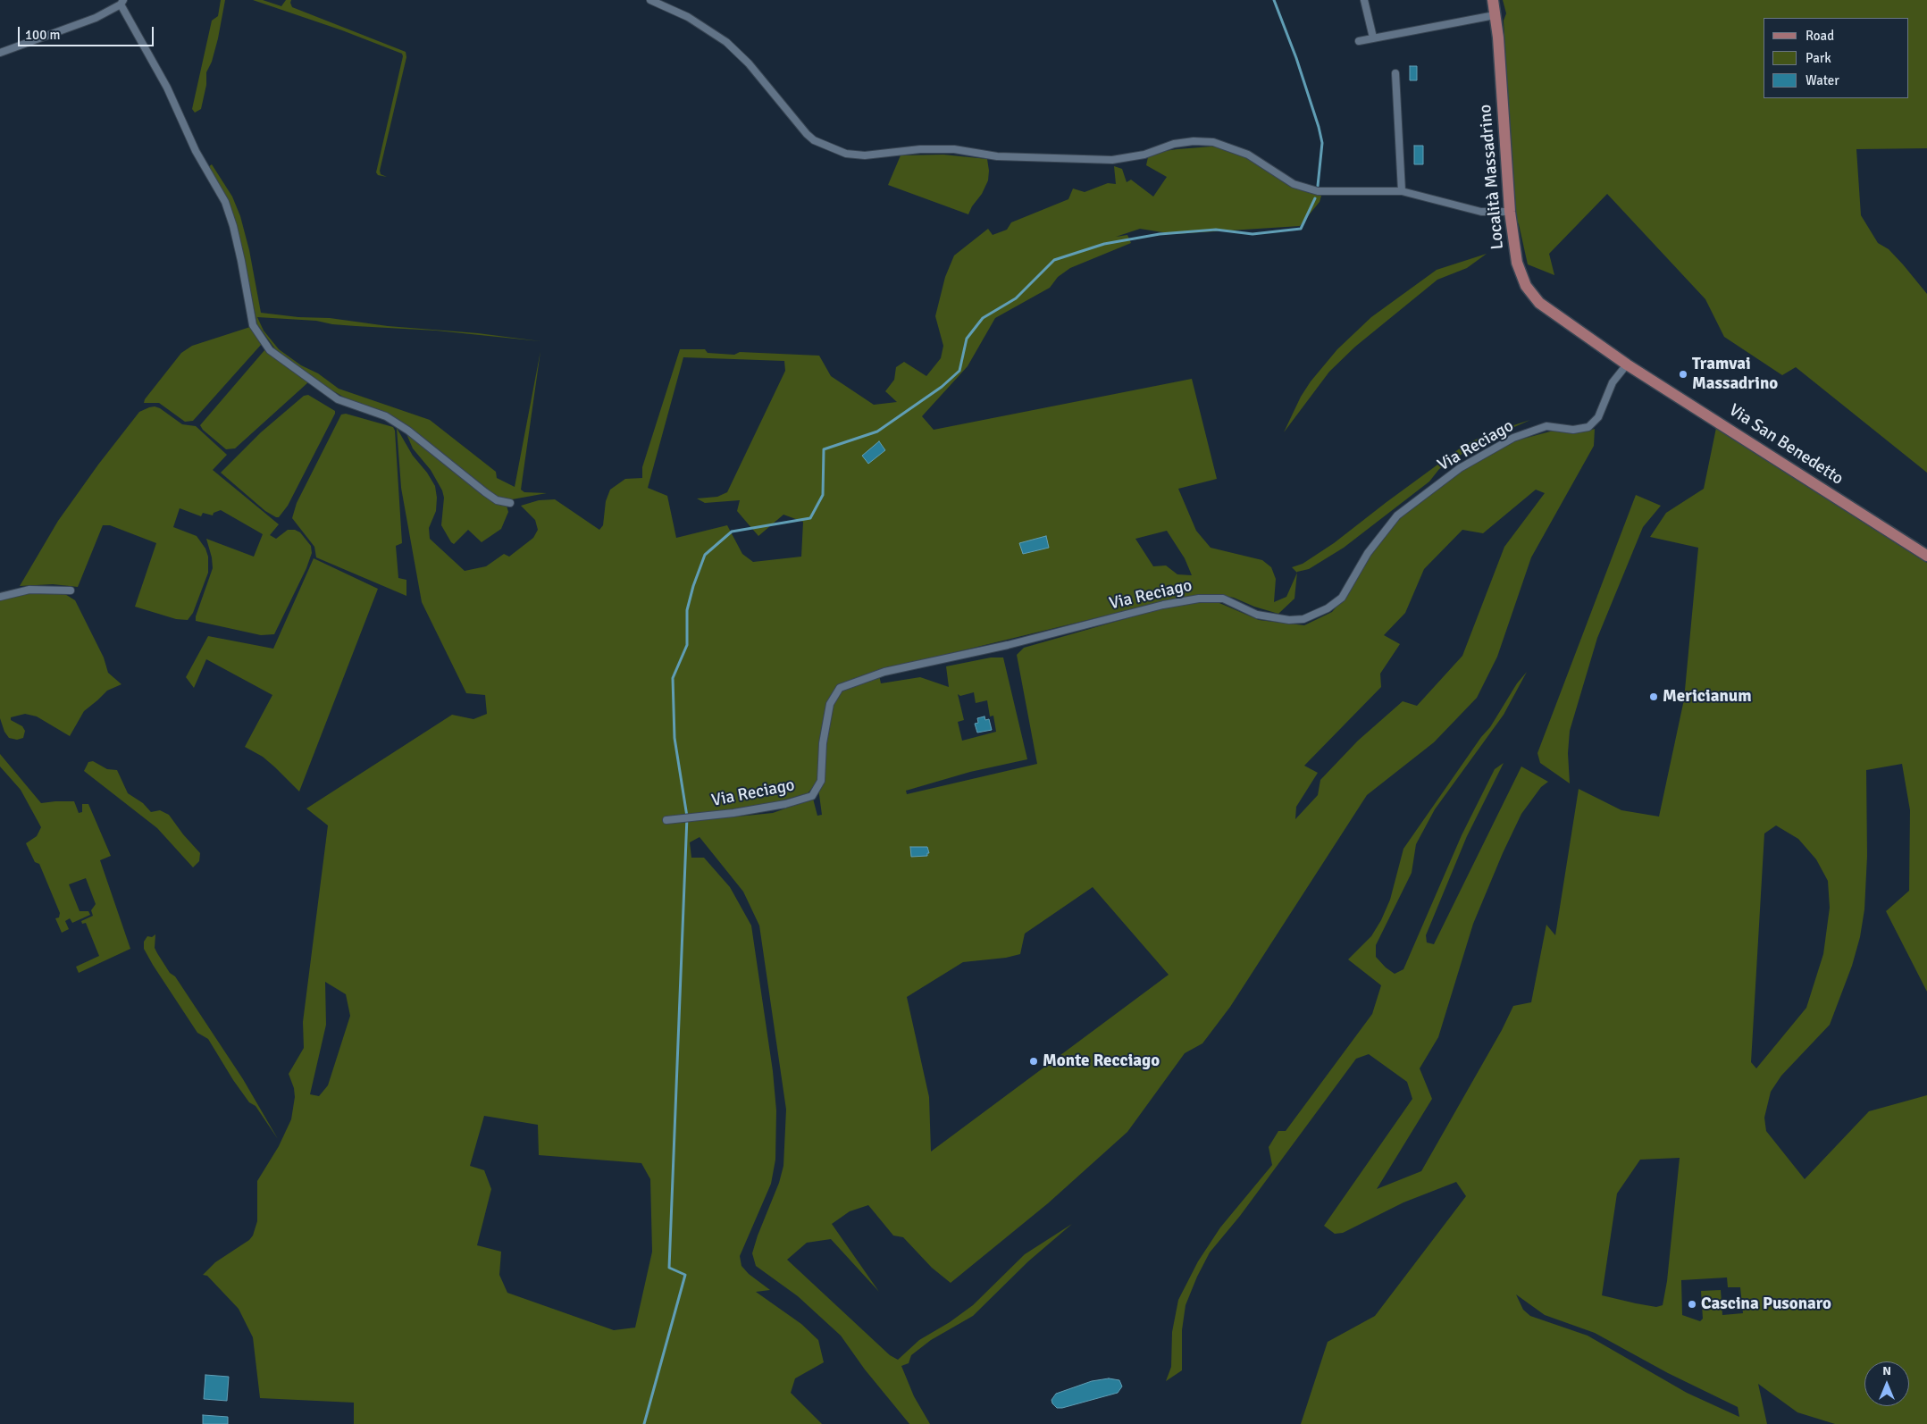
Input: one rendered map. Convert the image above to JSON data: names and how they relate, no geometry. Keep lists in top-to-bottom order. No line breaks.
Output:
{"streets":{"main road":["Località Massadrino","Via San Benedetto"],"street":["Via Reciago"]},"crossings":[["Località Massadrino","Via San Benedetto"],["Località Massadrino","Via Reciago"],["Via San Benedetto","Via Reciago"]],"places":["Tramvai Massadrino","Mericianum","Monte Recciago","Cascina Pusonaro"],"legend":["Road","Park","Water"],"scale_bar":"100 m","north":"top"}
